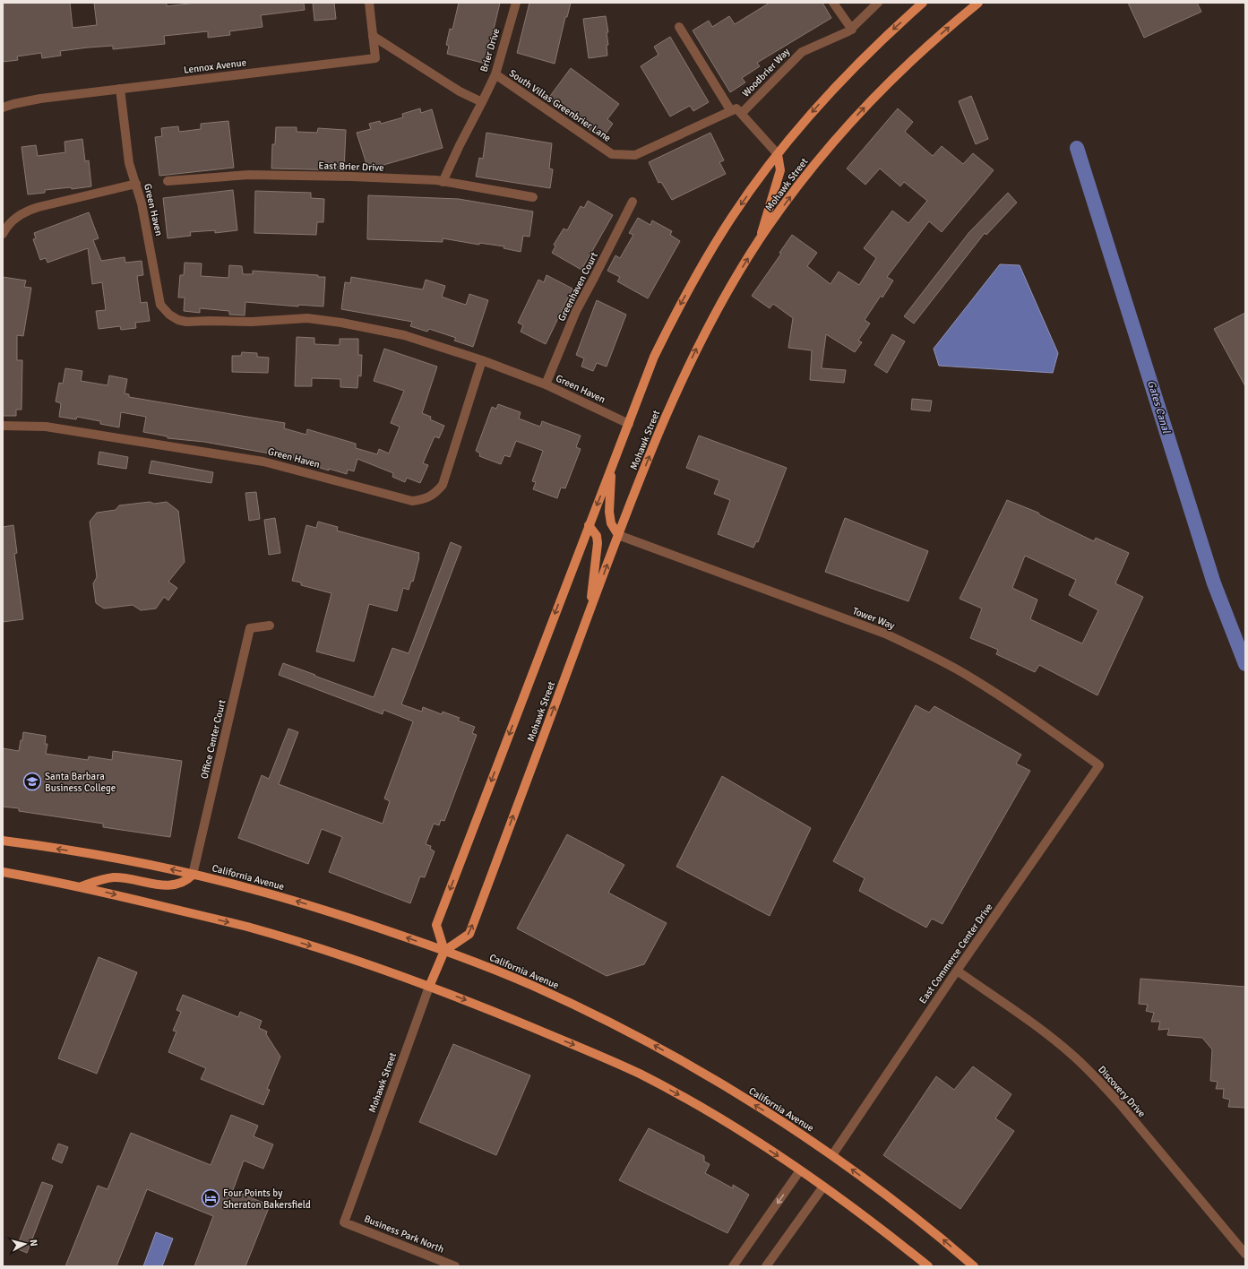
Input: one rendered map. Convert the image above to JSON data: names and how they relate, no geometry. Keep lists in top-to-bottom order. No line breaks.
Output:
{"streets":{"main road":["Mohawk Street","California Avenue"],"street":["Brier Drive","Lennox Avenue","Woodbrier Way","South Villas Greenbrier Lane","East Brier Drive","Green Haven","Greenhaven Court","Tower Way","Office Center Court","East Commerce Center Drive","Discovery Drive","Business Park North"]},"crossings":[["Brier Drive","South Villas Greenbrier Lane"],["Brier Drive","East Brier Drive"],["Lennox Avenue","Green Haven"],["Mohawk Street","Tower Way"],["Mohawk Street","California Avenue"],["Mohawk Street","Business Park North"],["Green Haven","Greenhaven Court"],["Tower Way","East Commerce Center Drive"],["Office Center Court","California Avenue"],["California Avenue","East Commerce Center Drive"],["East Commerce Center Drive","Discovery Drive"]],"water":["Gates Canal"],"places":{"school or university":["Santa Barbara Business College"],"hotel":["Four Points by Sheraton Bakersfield"]},"north":"right"}
